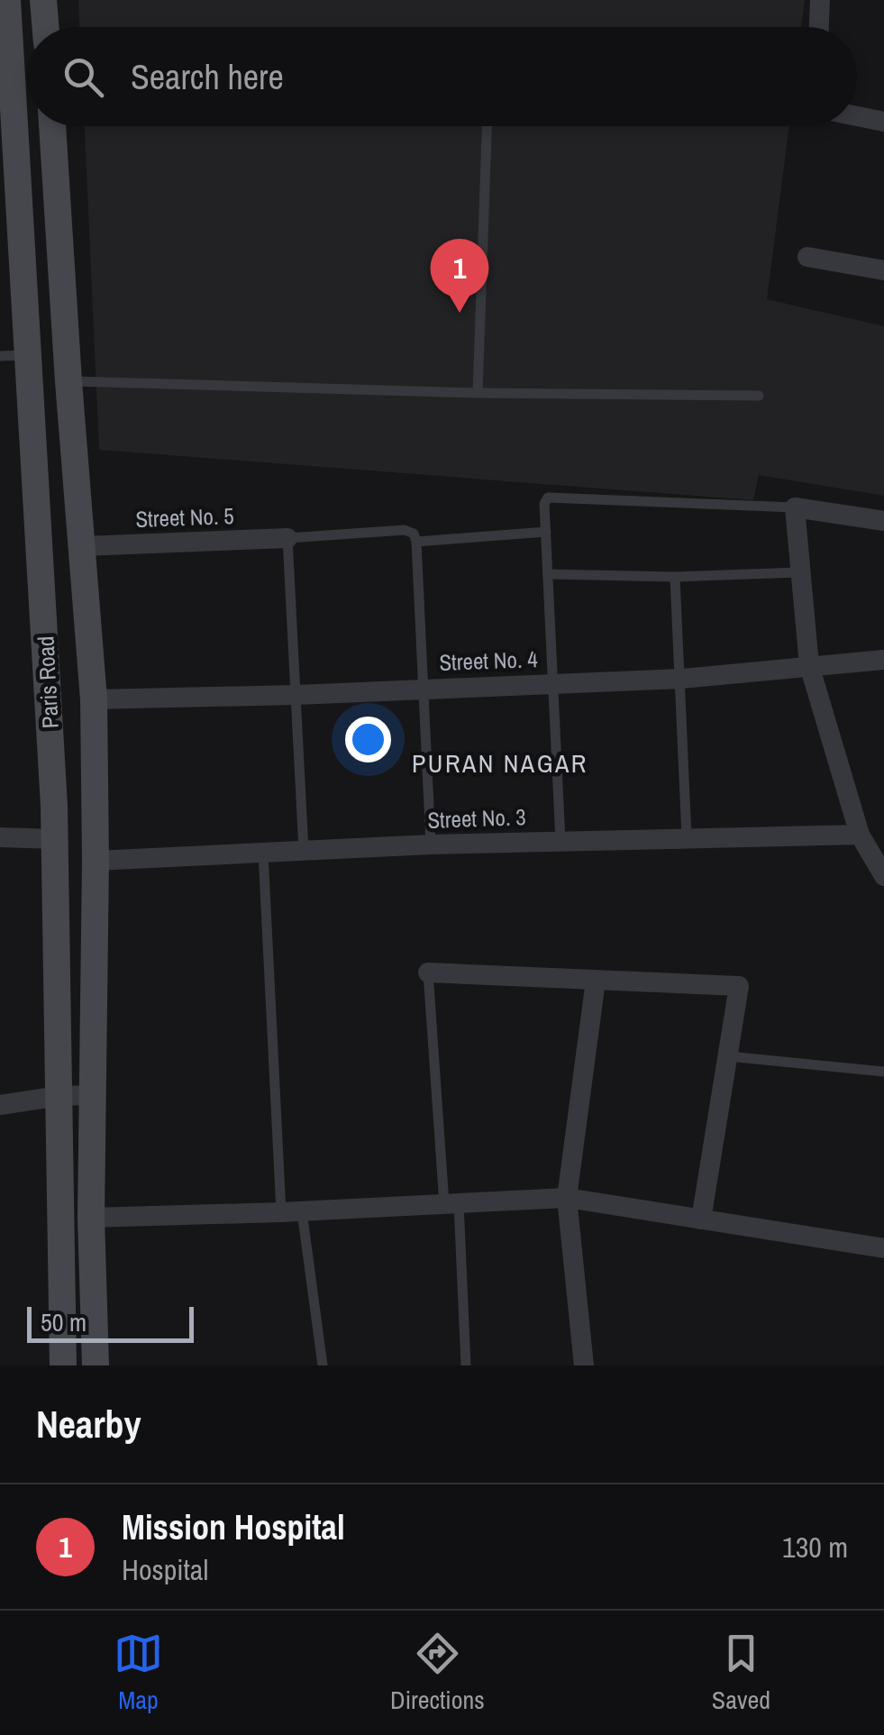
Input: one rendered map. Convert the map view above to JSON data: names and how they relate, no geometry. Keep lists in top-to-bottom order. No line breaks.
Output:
{"streets":{"main road":["Paris Road"],"street":["Street No. 5","Street No. 4","Street No. 3"]},"crossings":[["Street No. 5","Paris Road"],["Street No. 4","Paris Road"],["Paris Road","Street No. 3"]],"districts":["PURAN NAGAR"],"scale_bar":"50 m","page":{"search":"Search here","pins":"1","scale":"50 m","heading":"Nearby","list":[{"mark":"1","name":"Mission Hospital","note":"Hospital","value":"130 m"}],"nav":["Map","Directions","Saved"]}}
